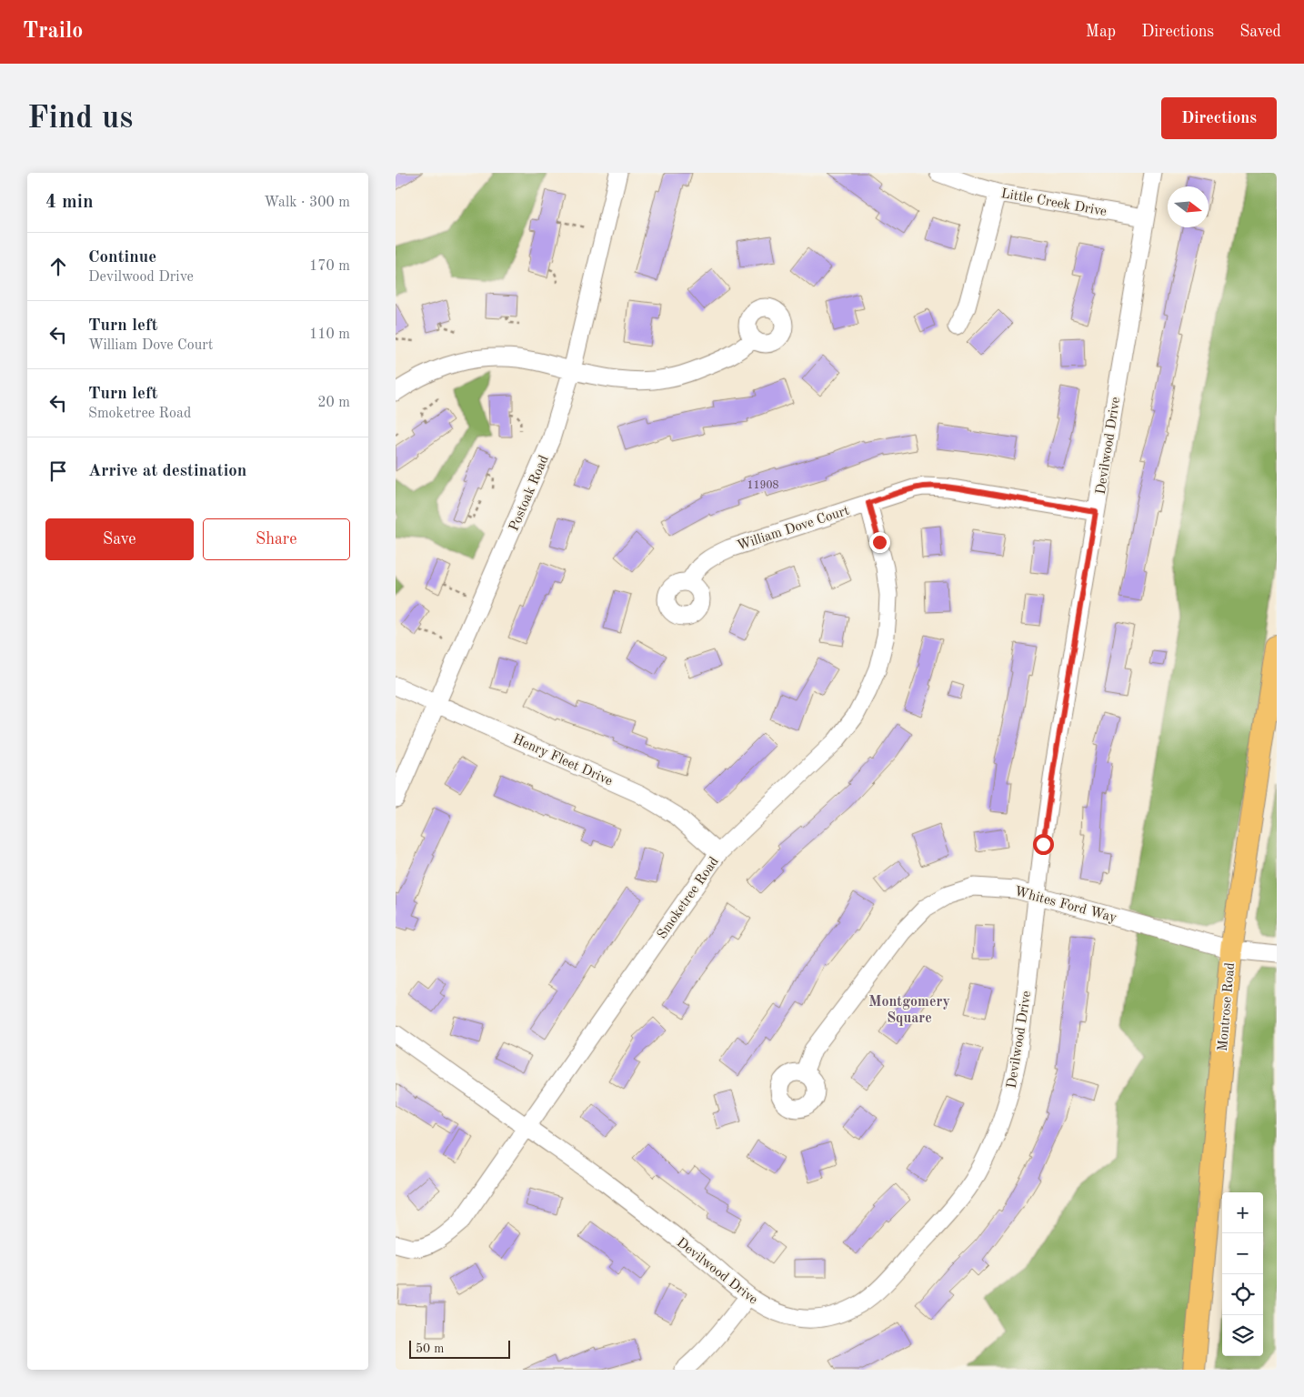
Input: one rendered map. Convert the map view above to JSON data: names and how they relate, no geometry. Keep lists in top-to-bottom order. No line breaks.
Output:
{"streets":{"main road":["Montrose Road"],"street":["Little Creek Drive","Devilwood Drive","Postoak Road","William Dove Court","Henry Fleet Drive","Smoketree Road","Whites Ford Way"]},"crossings":[["Little Creek Drive","Devilwood Drive"],["Devilwood Drive","William Dove Court"],["Devilwood Drive","Smoketree Road"],["Devilwood Drive","Whites Ford Way"],["Postoak Road","Henry Fleet Drive"],["William Dove Court","Smoketree Road"],["Henry Fleet Drive","Smoketree Road"],["Whites Ford Way","Montrose Road"]],"districts":["Montgomery Square"],"house_numbers":["11908"],"scale_bar":"50 m","north":"right","page":{"header":"Trailo","nav":["Map","Directions","Saved"],"buttons":["Directions",["Save","Share"]],"title":"Find us","heading":["4 min","Walk · 300 m"],"list":[["Continue","Devilwood Drive","170 m"],["Turn left","William Dove Court","110 m"],["Turn left","Smoketree Road","20 m"],"Arrive at destination"],"map_buttons":["+","−"],"scale":"50 m"}}
